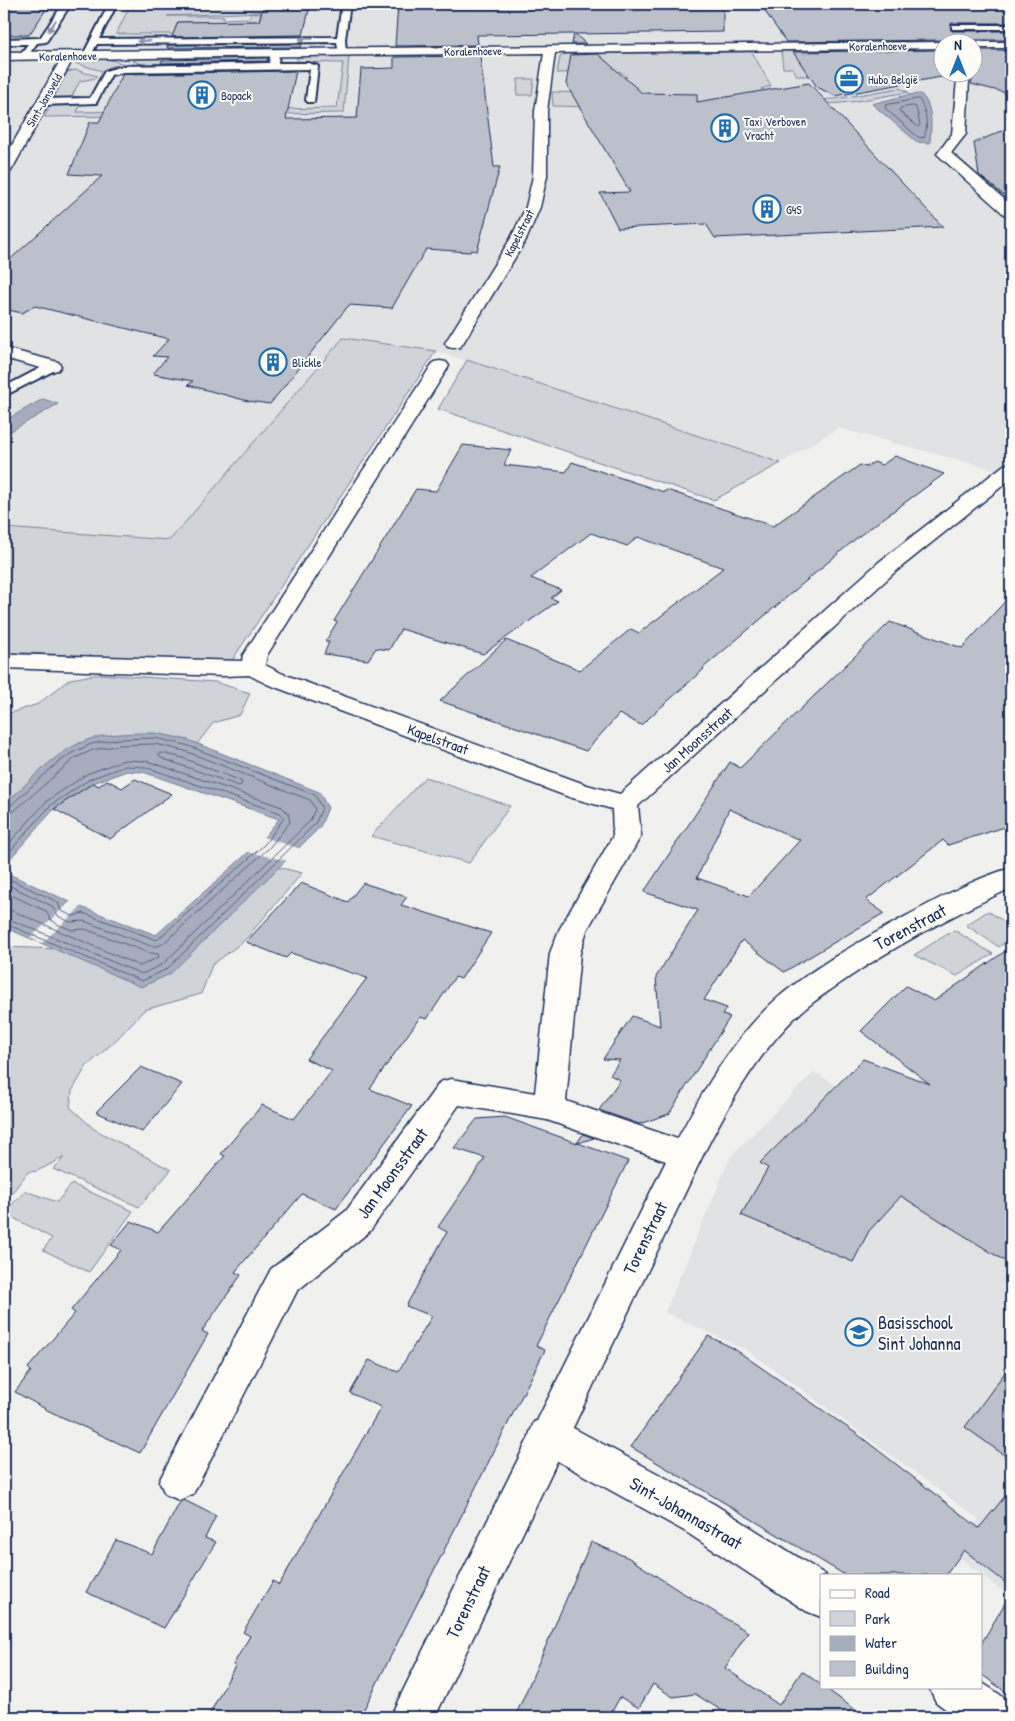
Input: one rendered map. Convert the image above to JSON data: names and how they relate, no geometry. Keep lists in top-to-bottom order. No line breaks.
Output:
{"streets":{"street":["Koralenhoeve","Sint-Jansveld","Kapelstraat","Jan Moonsstraat","Torenstraat","Sint-Johannastraat"]},"crossings":[["Koralenhoeve","Sint-Jansveld"],["Koralenhoeve","Kapelstraat"],["Kapelstraat","Jan Moonsstraat"],["Jan Moonsstraat","Torenstraat"],["Torenstraat","Sint-Johannastraat"]],"places":{"office":["Hubo België"],"building":["Bopack","Taxi Verboven Vracht","G4S","Blickle"],"school or university":["Basisschool Sint Johanna"]},"legend":["Road","Park","Water","Building"],"north":"top"}
